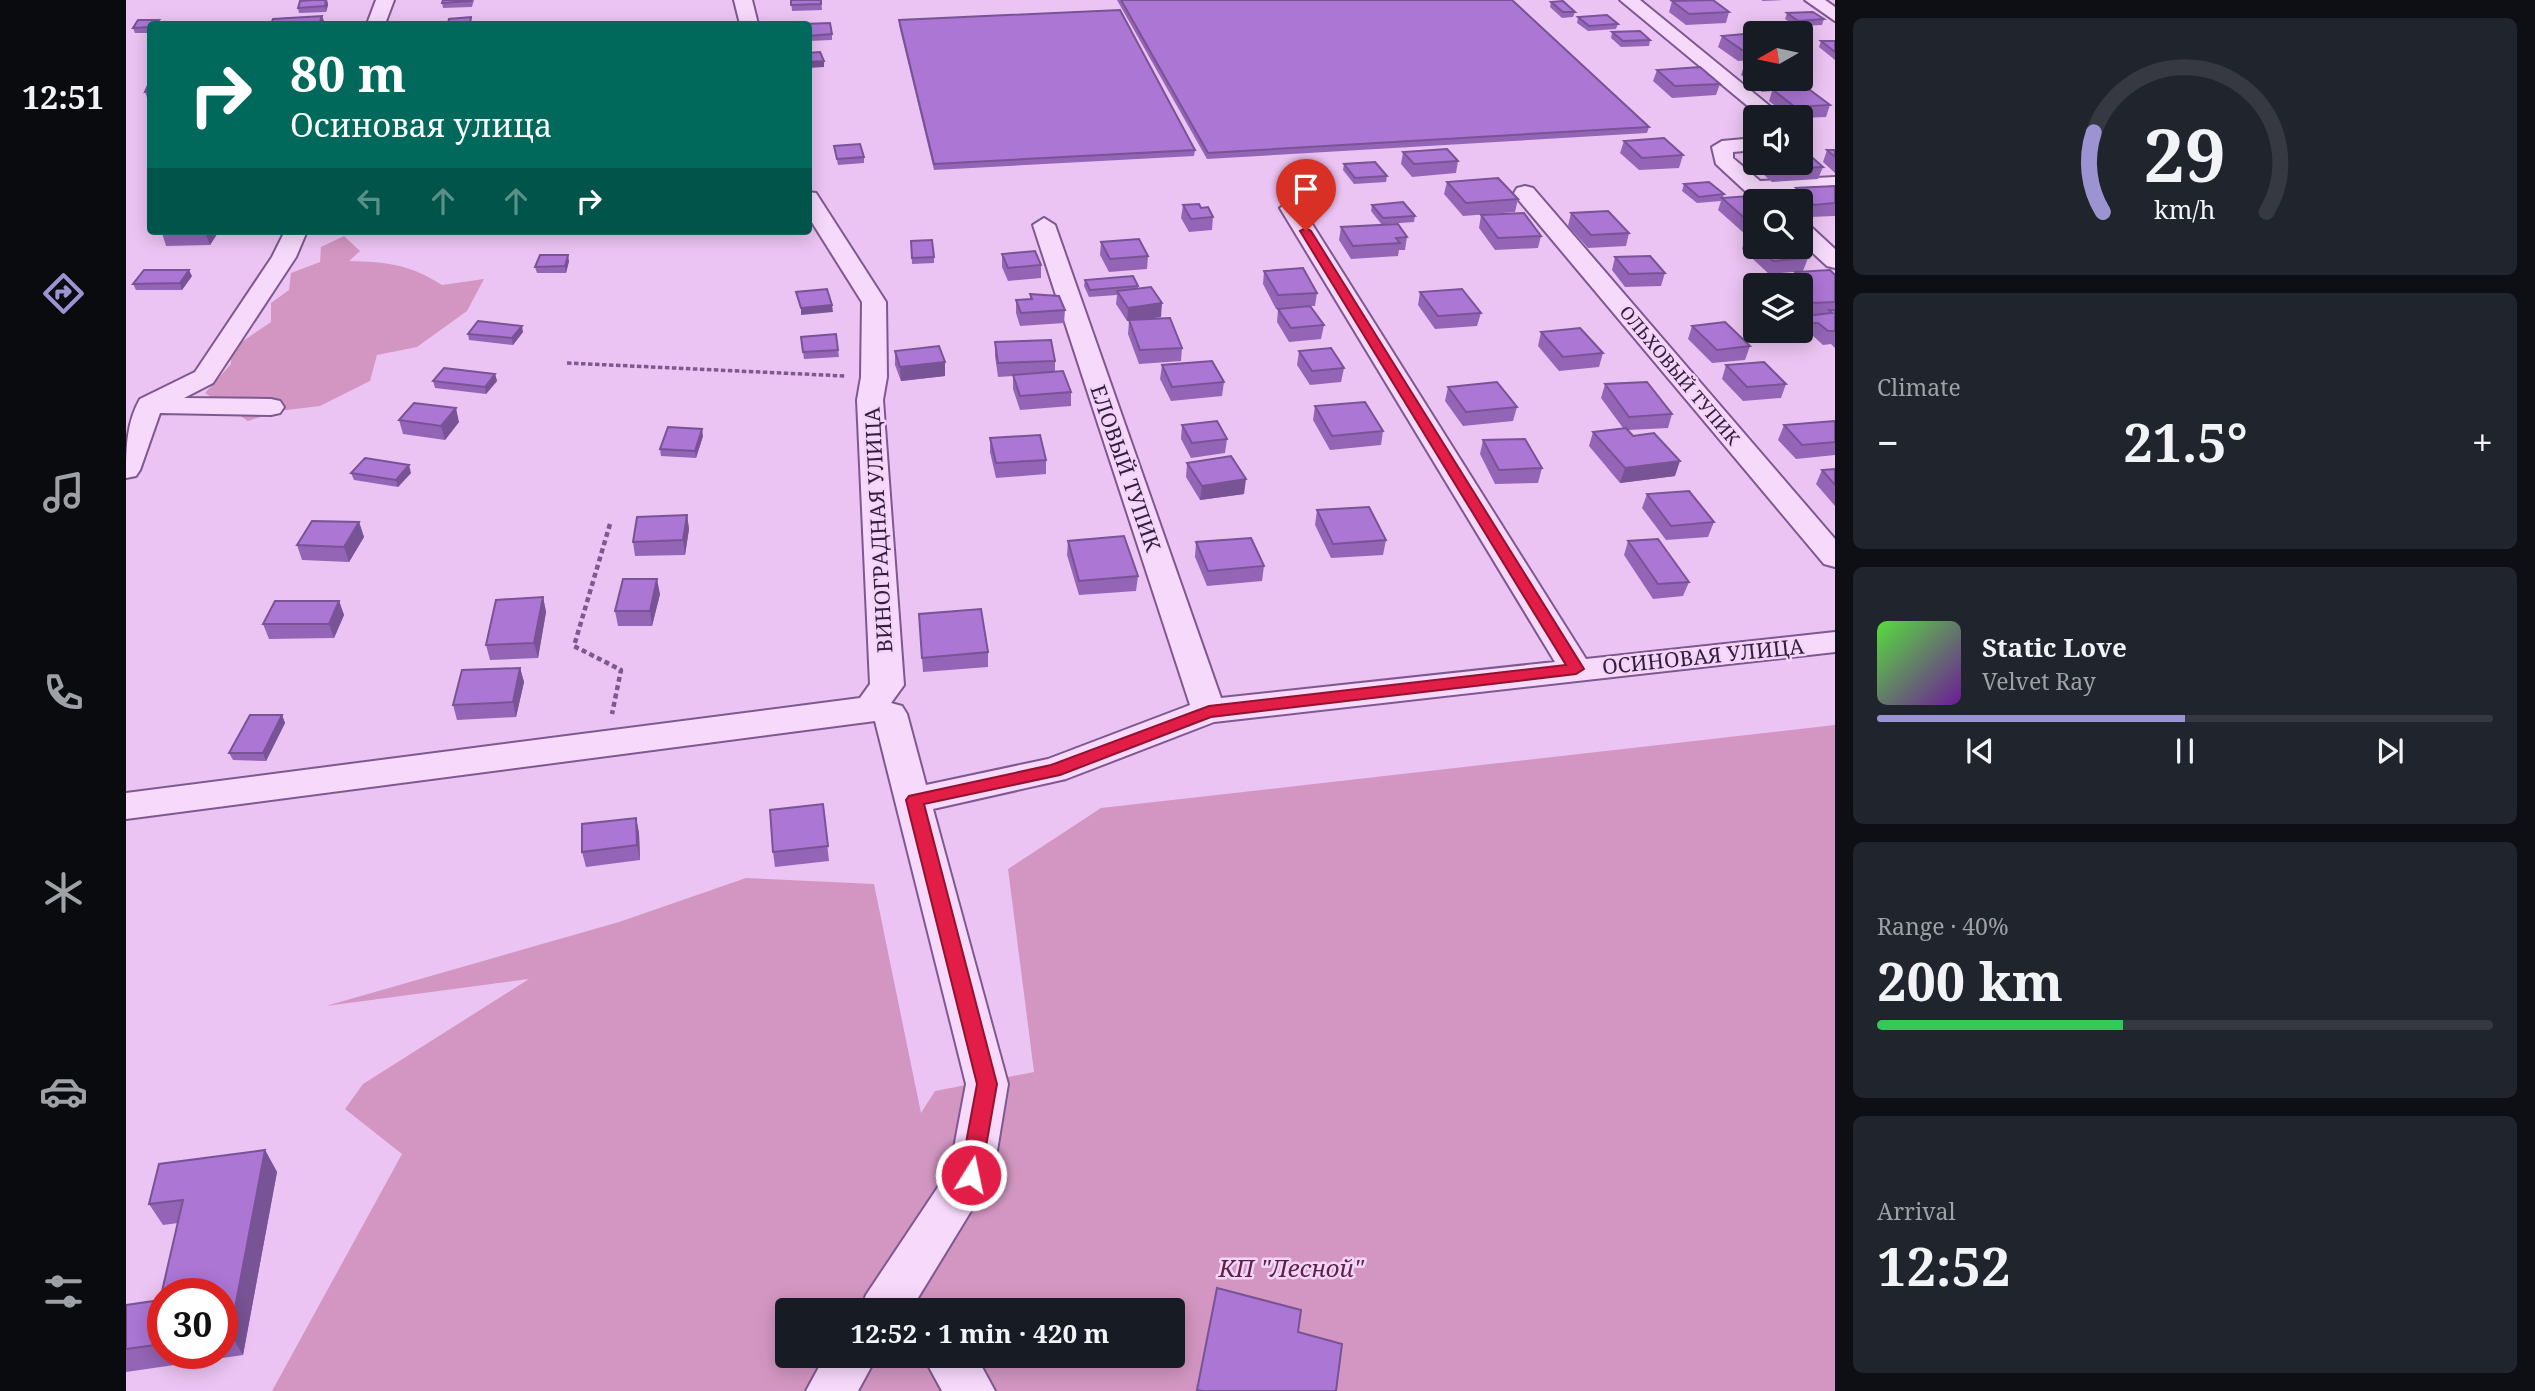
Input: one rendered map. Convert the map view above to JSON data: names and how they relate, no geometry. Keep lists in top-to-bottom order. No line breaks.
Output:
{"streets":{"street":["ОЛЬХОВЫЙ ТУПИК","ЕЛОВЫЙ ТУПИК","ВИНОГРАДНАЯ УЛИЦА","ОСИНОВАЯ УЛИЦА"]},"crossings":[["ЕЛОВЫЙ ТУПИК","ОСИНОВАЯ УЛИЦА"]],"parks":["КП \"Лесной\""],"north":"left","page":{"tabs":"12:51","turn":["80 m","Осиновая улица"],"tile":["Climate",["Range · 40%","200 km"],["Arrival","12:52"]],"heat":["−","21.5°","+"],"song":["Static Love","Velvet Ray"],"limit":"30","trip":"12:52 · 1 min · 420 m","gauge":["29","km/h"]}}
